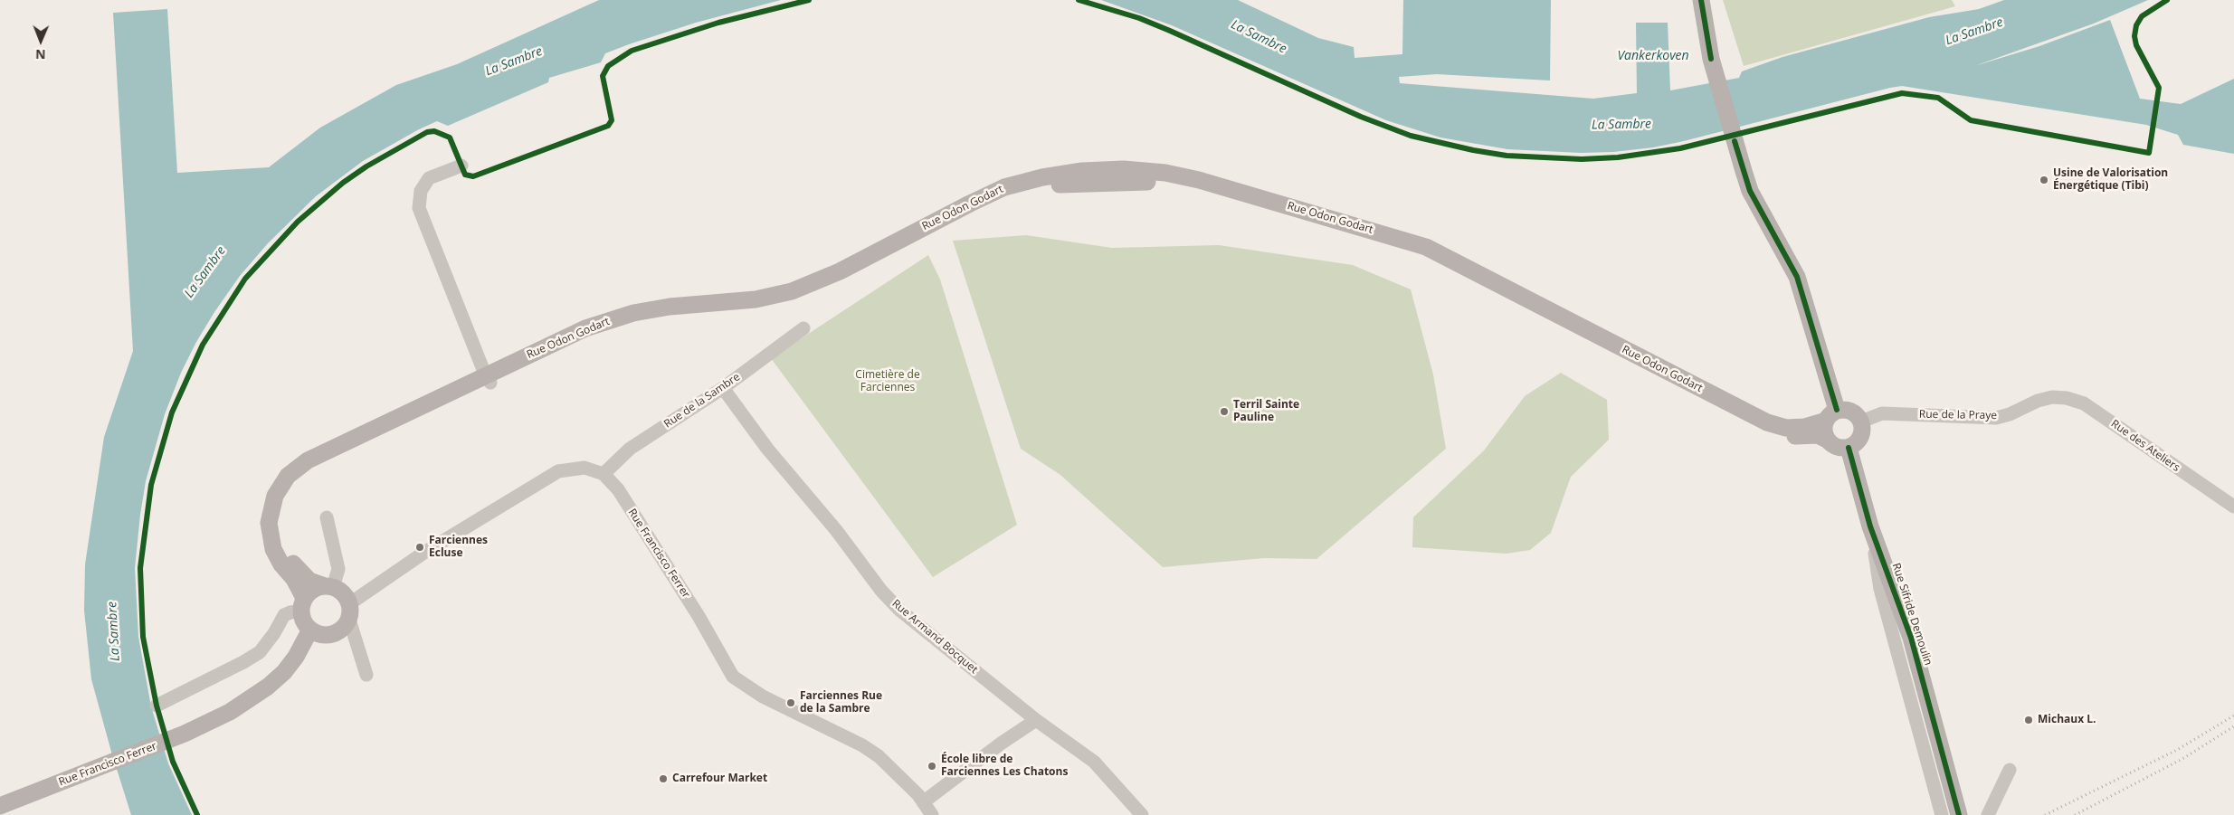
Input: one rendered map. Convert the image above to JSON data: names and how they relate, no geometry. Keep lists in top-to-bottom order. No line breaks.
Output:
{"streets":{"main road":["Rue Odon Godart","Rue Francisco Ferrer","Rue Sifride Demoulin"],"street":["Rue de la Sambre","Rue de la Praye","Rue des Ateliers","Rue Armand Bocquet"]},"crossings":[["Rue Odon Godart","Rue de la Praye"],["Rue Odon Godart","Rue Francisco Ferrer"],["Rue Odon Godart","Rue Sifride Demoulin"],["Rue de la Sambre","Rue Francisco Ferrer"],["Rue de la Sambre","Rue Armand Bocquet"],["Rue de la Praye","Rue des Ateliers"],["Rue de la Praye","Rue Sifride Demoulin"]],"water":["La Sambre","Vankerkoven"],"parks":["Cimetière de Farciennes"],"places":["Usine de Valorisation Énergétique (Tibi)","Terril Sainte Pauline","Farciennes Ecluse","Farciennes Rue de la Sambre","Michaux L.","École libre de Farciennes Les Chatons","Carrefour Market"],"north":"bottom"}
